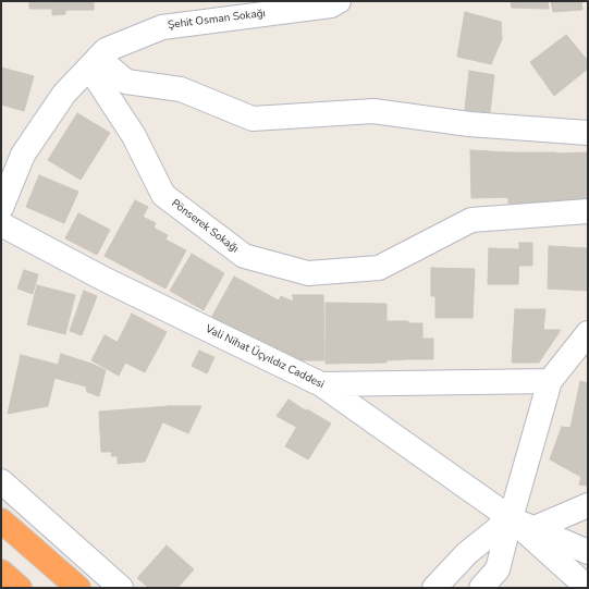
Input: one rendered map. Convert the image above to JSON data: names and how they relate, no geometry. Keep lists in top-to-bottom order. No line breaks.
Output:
{"streets":{"street":["Şehit Osman Sokağı","Pönserek Sokağı","Vali Nihat Üçyıldız Caddesi"]},"crossings":[["Şehit Osman Sokağı","Pönserek Sokağı"]]}
